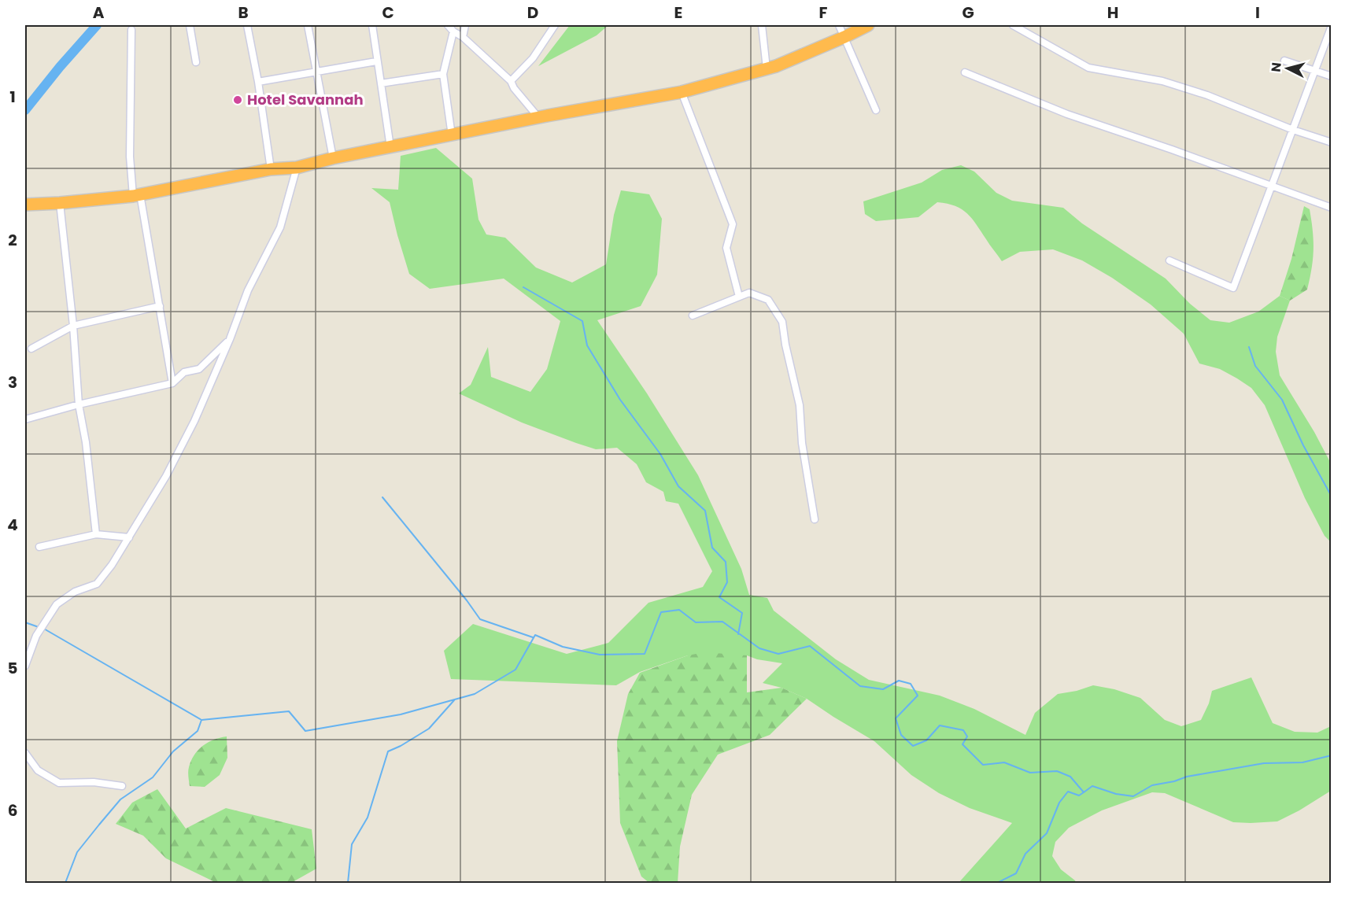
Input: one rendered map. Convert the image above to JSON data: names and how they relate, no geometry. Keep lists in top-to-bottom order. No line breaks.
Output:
{"places":["Hotel Savannah"],"north":"left","grid":{"columns":["A","B","C","D","E","F","G","H","I"],"rows":["1","2","3","4","5","6"]}}
